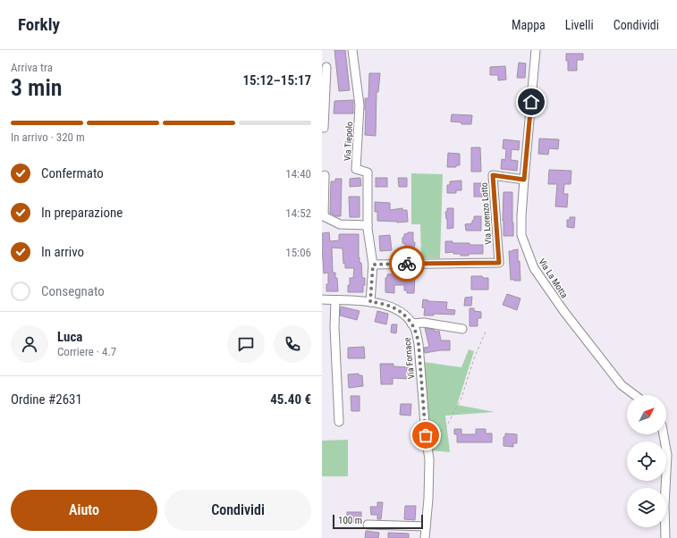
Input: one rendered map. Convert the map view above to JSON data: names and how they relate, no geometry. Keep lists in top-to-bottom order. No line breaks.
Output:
{"streets":{"street":["Via Tiepolo","Via Lorenzo Lotto","Via La Motta","Via Fornace"]},"crossings":[["Via Tiepolo","Via Lorenzo Lotto"],["Via Tiepolo","Via Fornace"],["Via Lorenzo Lotto","Via La Motta"]],"scale_bar":"100 m","north":"top right","page":{"header":"Forkly","nav":["Mappa","Livelli","Condividi"],"heading":["3 min","Arriva tra","15:12–15:17"],"panel":["Luca","Corriere · 4.7","Ordine #2631","45.40 €"],"bar":"In arrivo · 320 m","list":[["Confermato","14:40"],["In preparazione","14:52"],["In arrivo","15:06"],"Consegnato"],"buttons":["Aiuto","Condividi"],"scale":"100 m"}}
